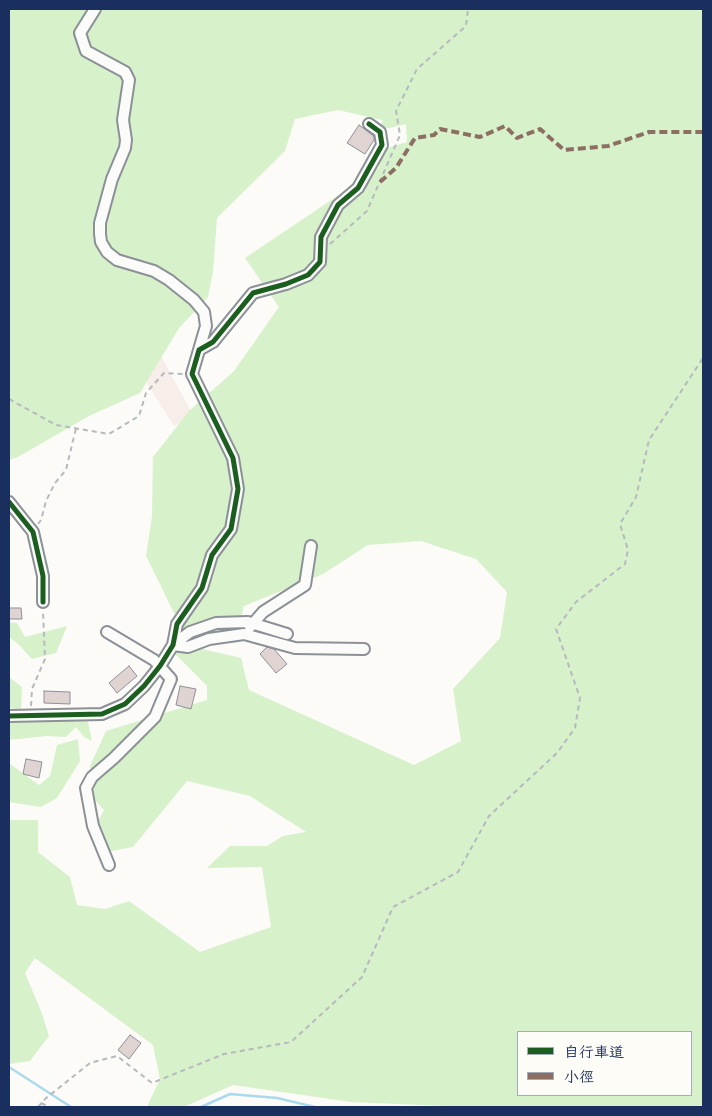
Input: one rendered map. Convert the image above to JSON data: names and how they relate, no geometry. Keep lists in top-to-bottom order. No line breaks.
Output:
{"legend":["自行車道","小徑"]}
